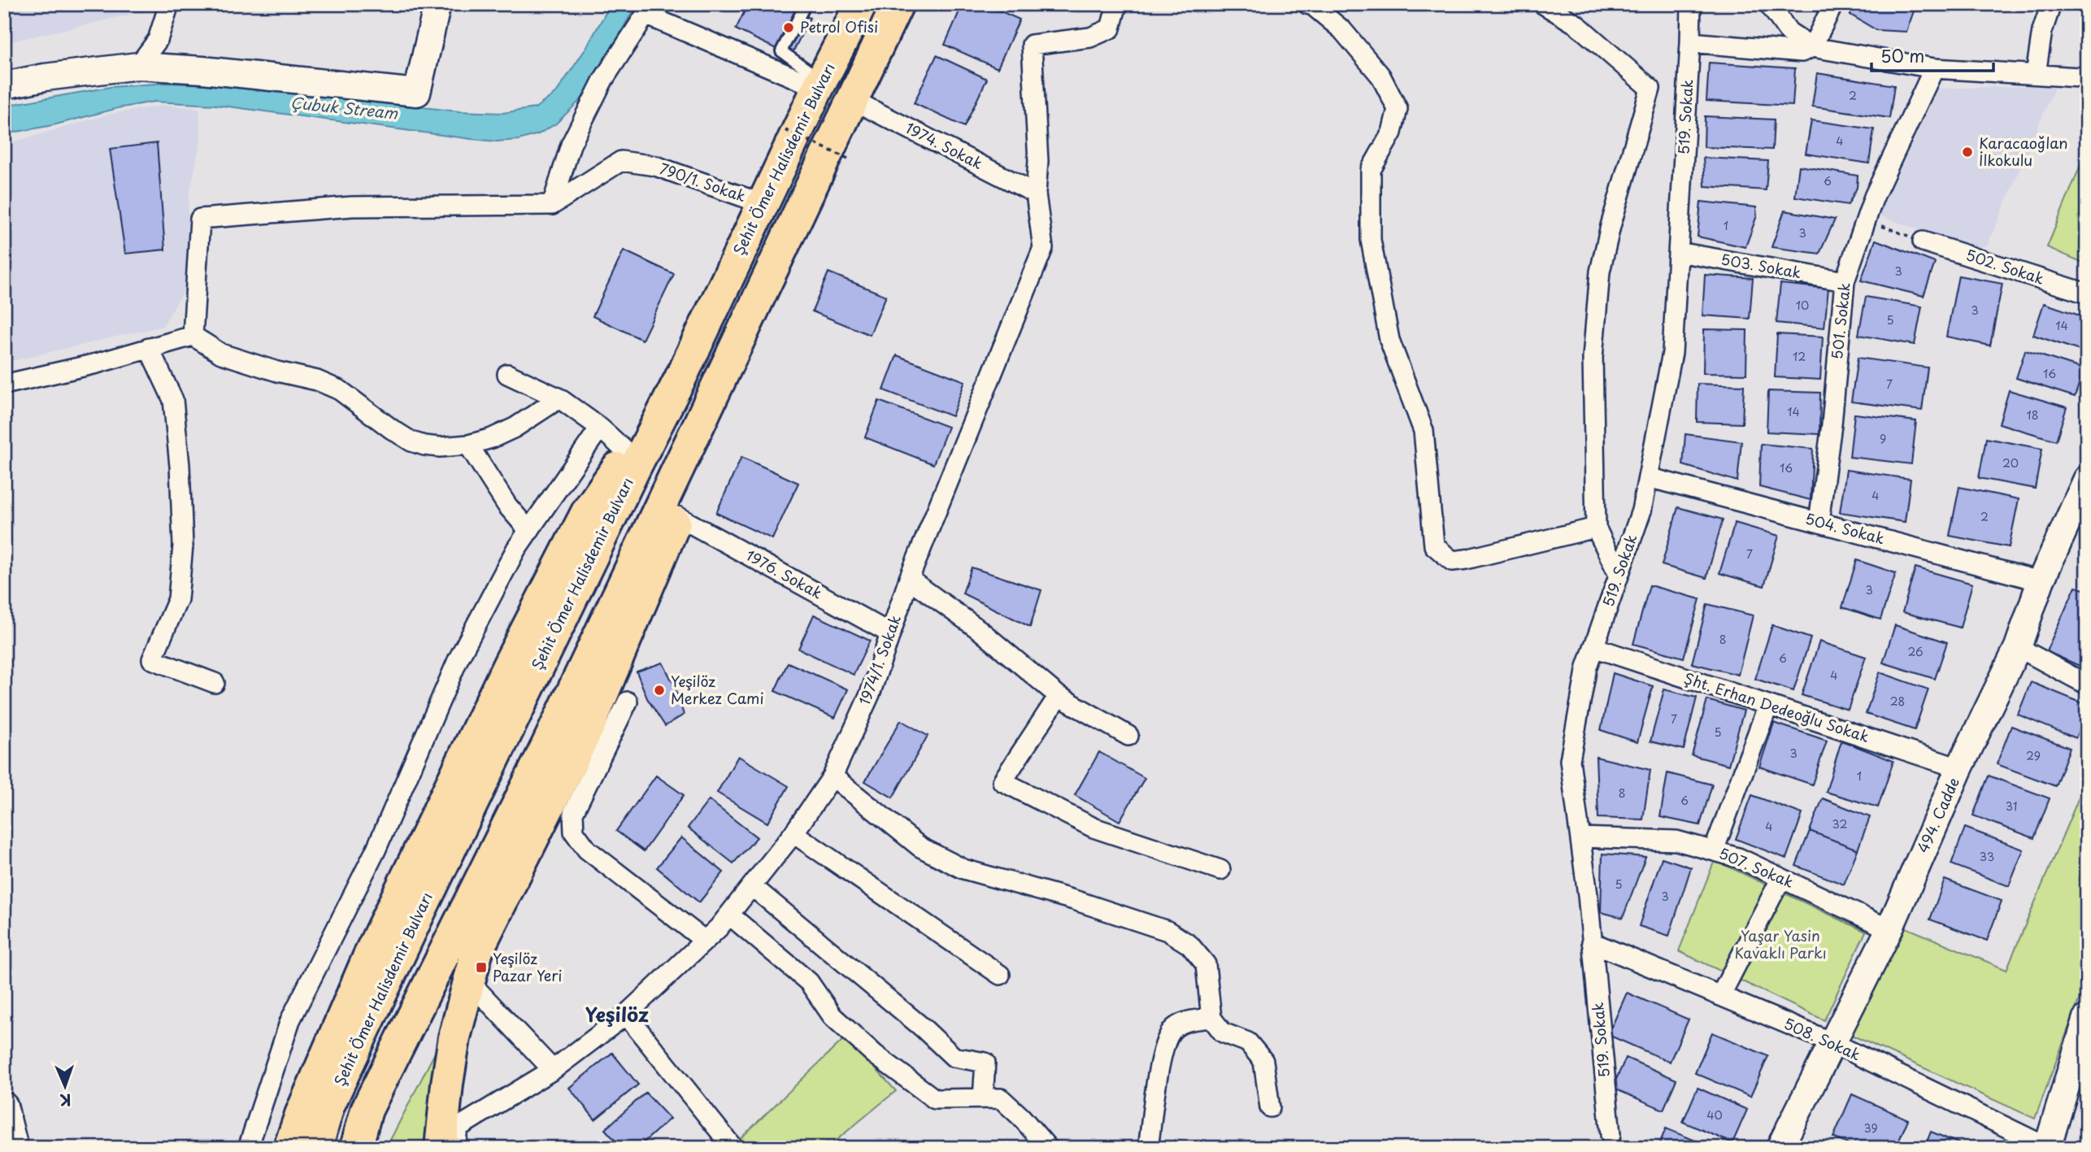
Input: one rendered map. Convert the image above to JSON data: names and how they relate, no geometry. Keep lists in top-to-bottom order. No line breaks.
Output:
{"streets":{"highway":["Şehit Ömer Halisdemir Bulvarı"],"street":["519. Sokak","1974. Sokak","790/1. Sokak","503. Sokak","502. Sokak","501. Sokak","504. Sokak","1976. Sokak","1974/1. Sokak","Şht. Erhan Dedeoğlu Sokak","494. Cadde","507. Sokak","508. Sokak"]},"crossings":[["519. Sokak","503. Sokak"],["519. Sokak","504. Sokak"],["519. Sokak","Şht. Erhan Dedeoğlu Sokak"],["519. Sokak","507. Sokak"],["519. Sokak","508. Sokak"],["1974. Sokak","1974/1. Sokak"],["Şehit Ömer Halisdemir Bulvarı","790/1. Sokak"],["503. Sokak","501. Sokak"],["501. Sokak","504. Sokak"],["504. Sokak","494. Cadde"],["1976. Sokak","1974/1. Sokak"],["Şht. Erhan Dedeoğlu Sokak","494. Cadde"],["494. Cadde","507. Sokak"],["494. Cadde","508. Sokak"]],"districts":["Yeşilöz"],"water":["Çubuk Stream"],"parks":["Yaşar Yasin Kavaklı Parkı"],"places":{"other":["Petrol Ofisi","Karacaoğlan İlkokulu","Yeşilöz Merkez Cami"],"transit":["Yeşilöz Pazar Yeri"]},"house_numbers":["2","4","6","1","3","3","10","3","5","14","12","16","7","14","18","9","20","16","4","2","7","3","8","26","6","4","28","7","5","3","29","1","8","6","31","32","4","33","5","3","40","39"],"scale_bar":"50 m","north":"bottom"}
